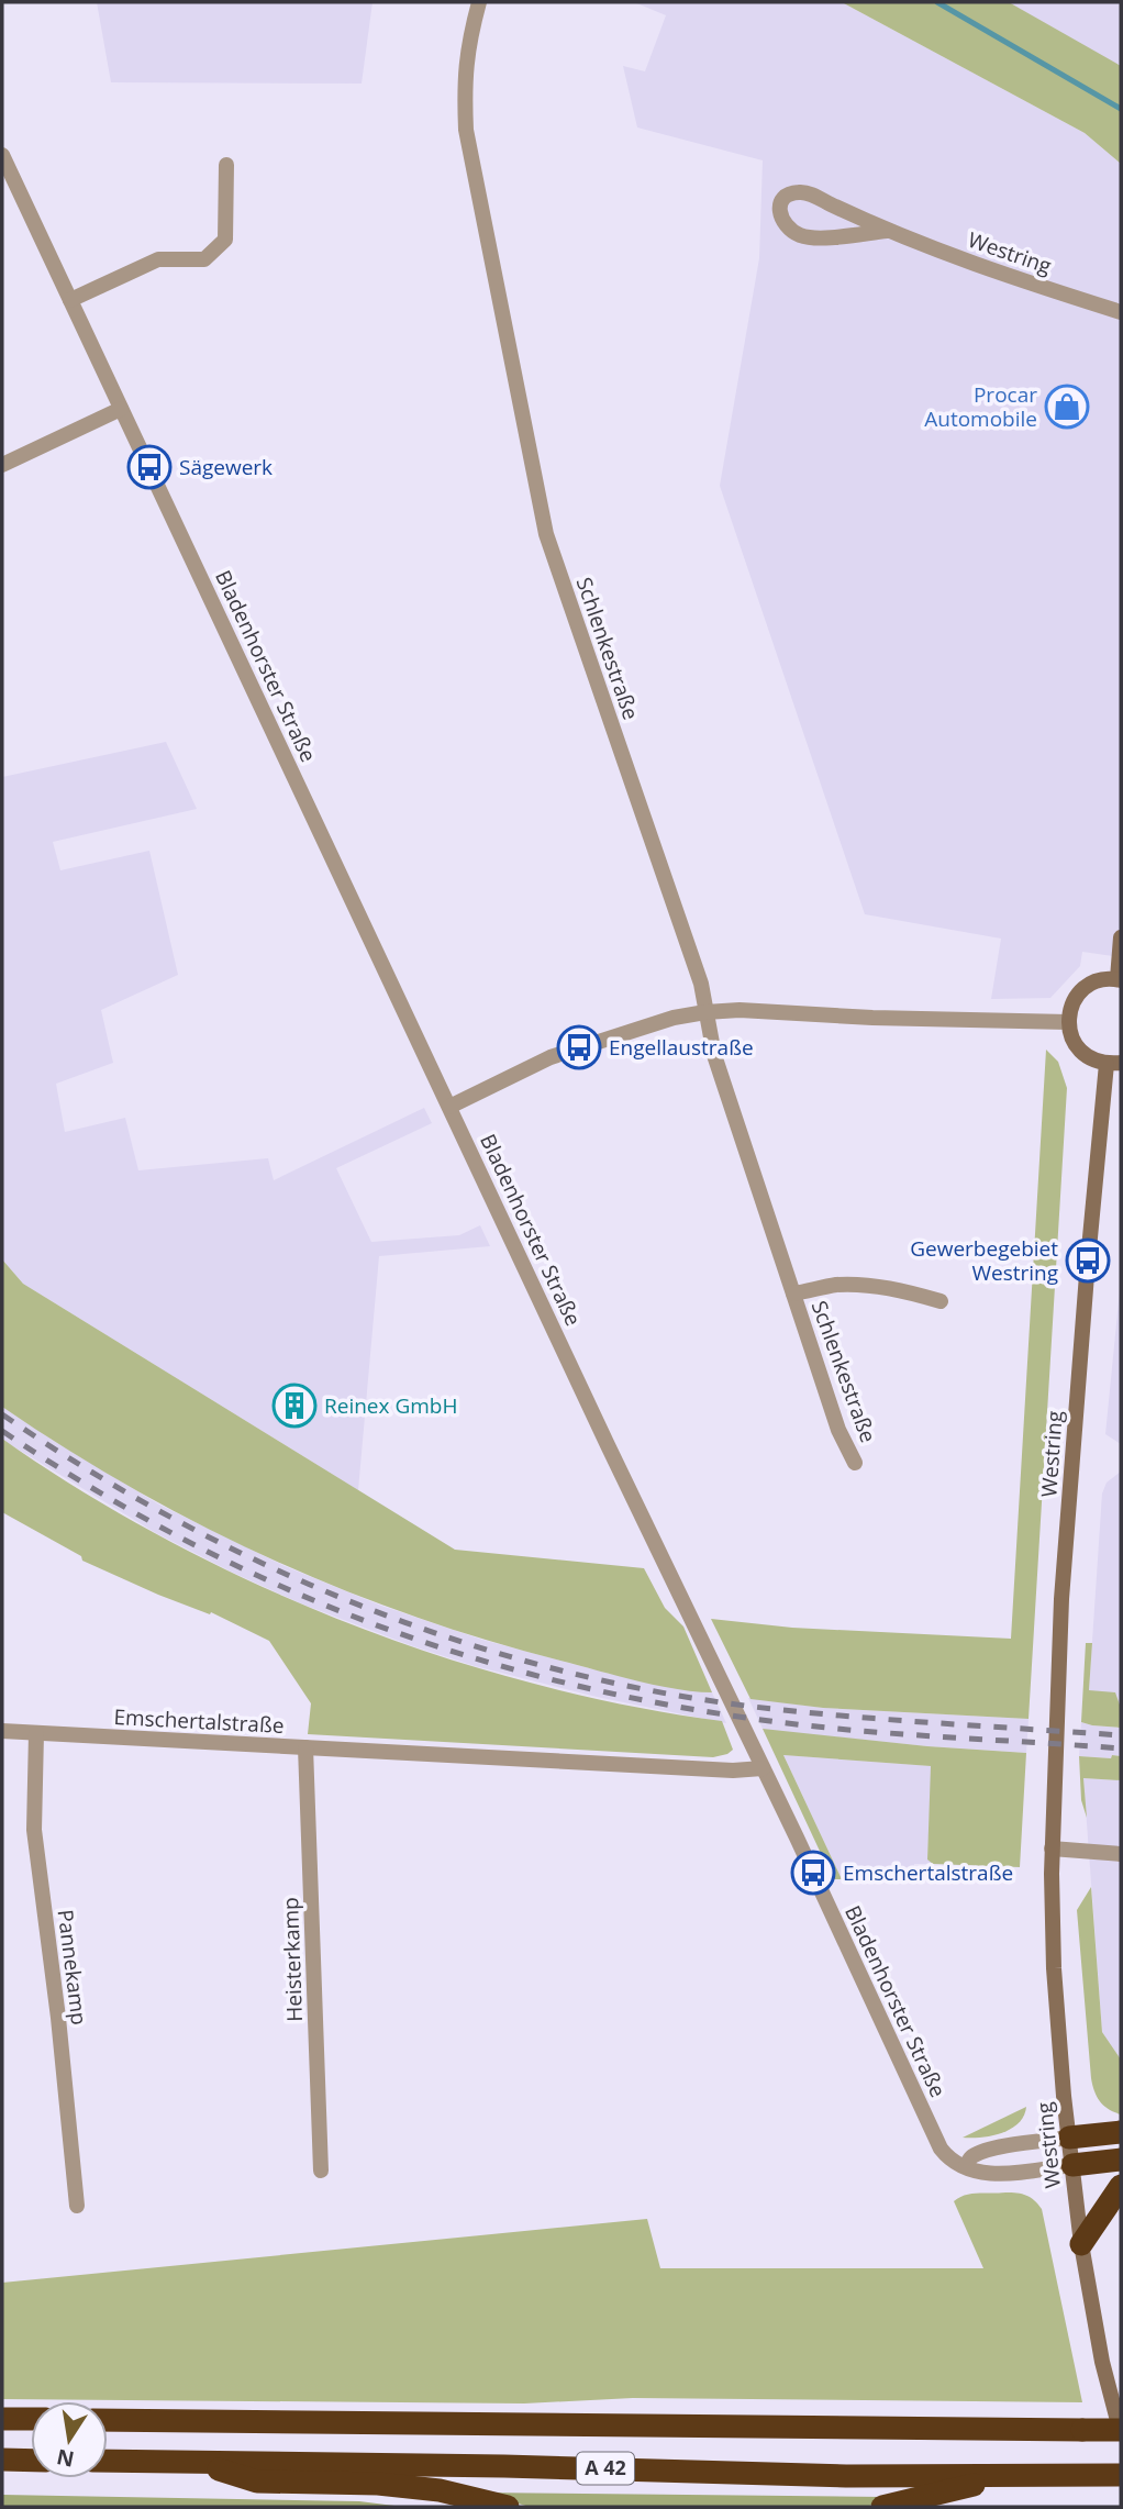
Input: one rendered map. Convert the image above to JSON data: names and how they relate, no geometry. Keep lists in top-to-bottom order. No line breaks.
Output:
{"streets":{"highway":["A 42"],"main road":["Westring"],"street":["Schlenkestraße","Bladenhorster Straße","Emschertalstraße","Heisterkamp","Pannekamp"]},"crossings":[["Westring","A 42"],["Bladenhorster Straße","Emschertalstraße"],["Emschertalstraße","Heisterkamp"],["Emschertalstraße","Pannekamp"]],"places":{"shop":["Procar Automobile"],"bus stop":["Sägewerk","Engellaustraße","Gewerbegebiet Westring","Emschertalstraße"],"building":["Reinex GmbH"]},"north":"bottom"}
